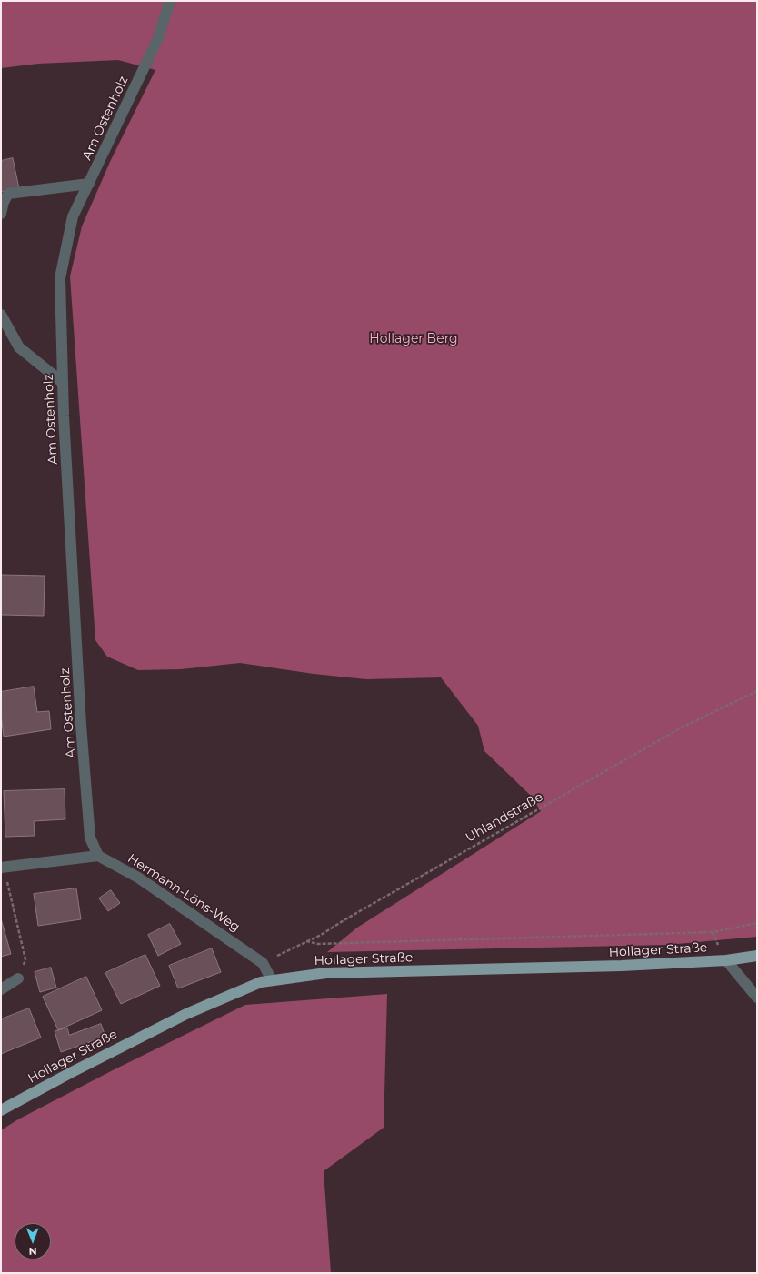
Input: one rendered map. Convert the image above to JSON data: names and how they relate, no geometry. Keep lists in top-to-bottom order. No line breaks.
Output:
{"streets":{"main road":["Hollager Straße"],"street":["Am Ostenholz","Hermann-Löns-Weg"],"path":["Uhlandstraße"]},"crossings":[["Am Ostenholz","Hermann-Löns-Weg"],["Uhlandstraße","Hermann-Löns-Weg"],["Hermann-Löns-Weg","Hollager Straße"]],"parks":["Hollager Berg"],"north":"bottom"}
